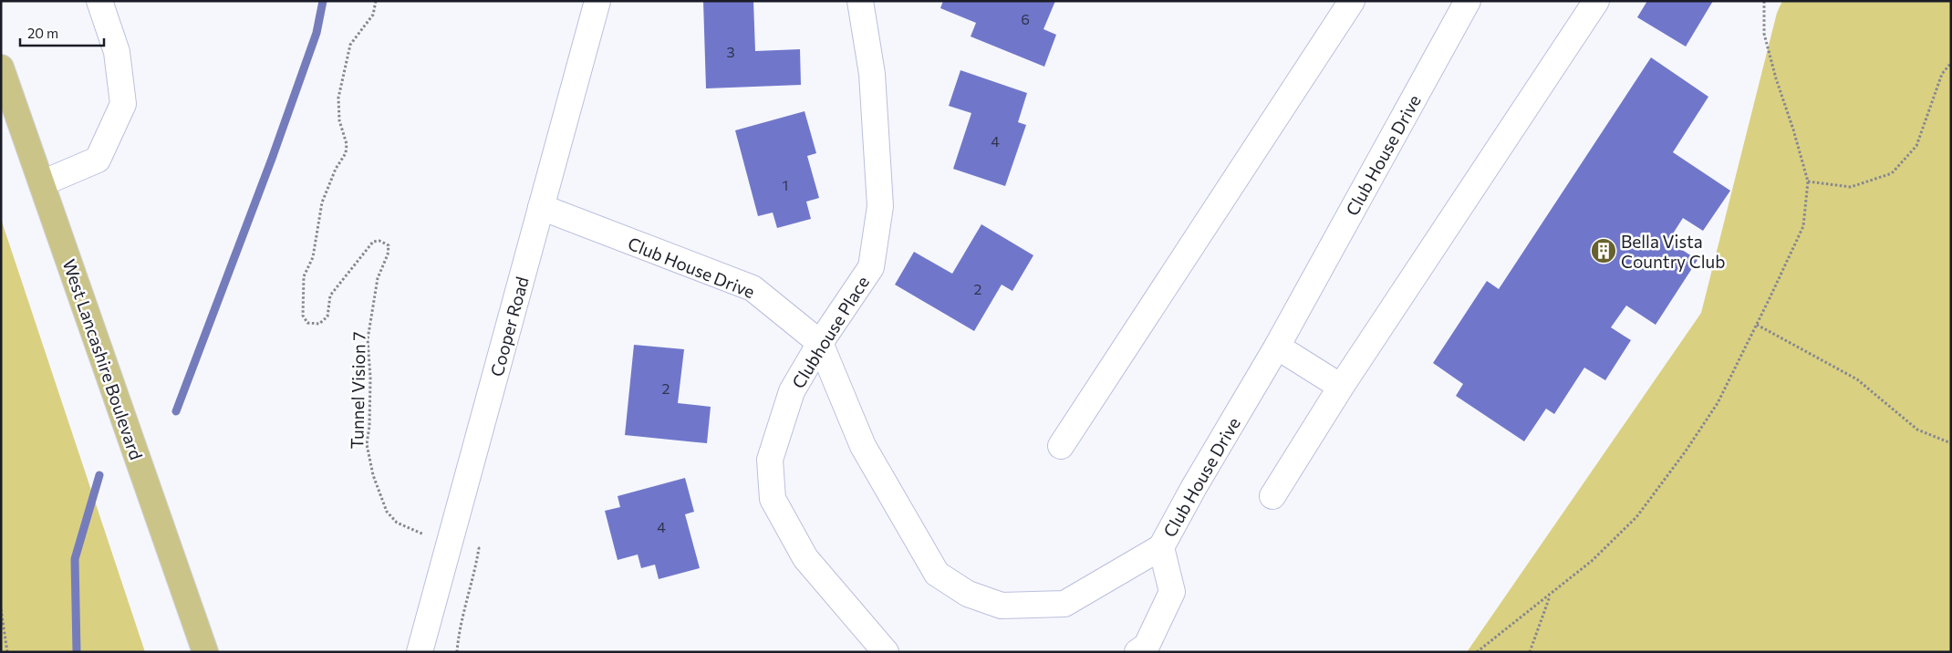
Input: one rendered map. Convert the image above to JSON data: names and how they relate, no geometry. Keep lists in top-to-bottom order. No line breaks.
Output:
{"streets":{"main road":["West Lancashire Boulevard"],"street":["Club House Drive","Cooper Road","Clubhouse Place"],"path":["Tunnel Vision 7"]},"crossings":[["Club House Drive","Cooper Road"],["Club House Drive","Clubhouse Place"]],"places":{"building":["Bella Vista Country Club"]},"house_numbers":["6","3","4","1","2","2","4"],"scale_bar":"20 m"}
